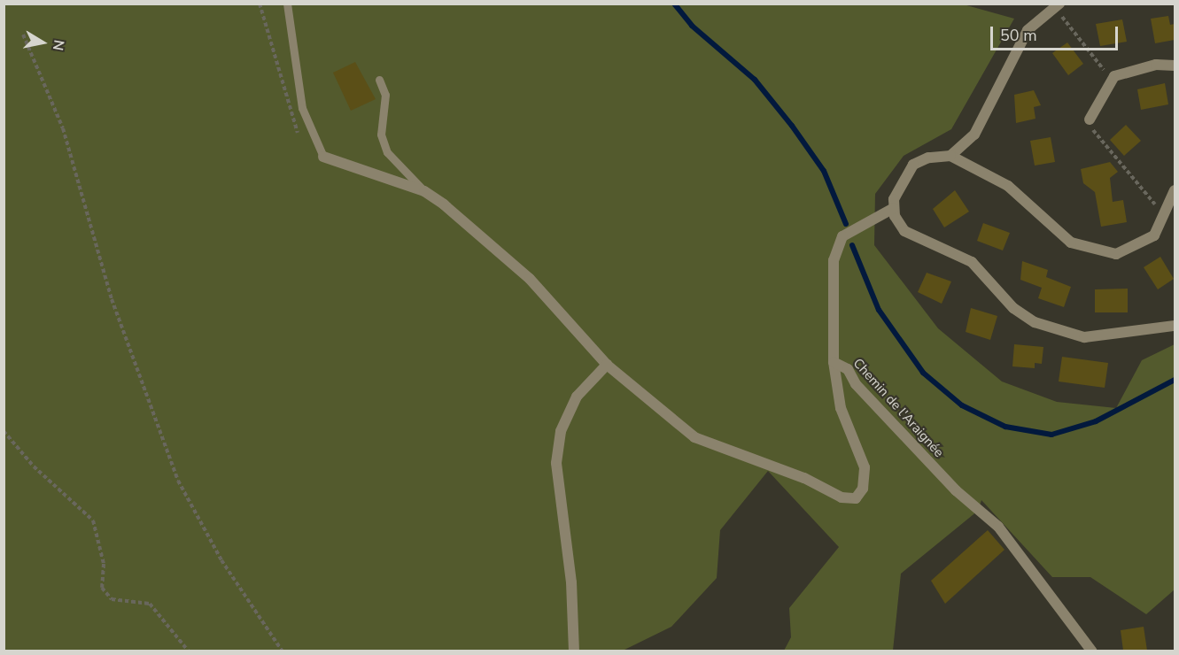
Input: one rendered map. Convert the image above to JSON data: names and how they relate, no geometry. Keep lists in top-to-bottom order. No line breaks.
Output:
{"streets":{"street":["Chemin de l'Araignée"]},"scale_bar":"50 m","north":"right"}
